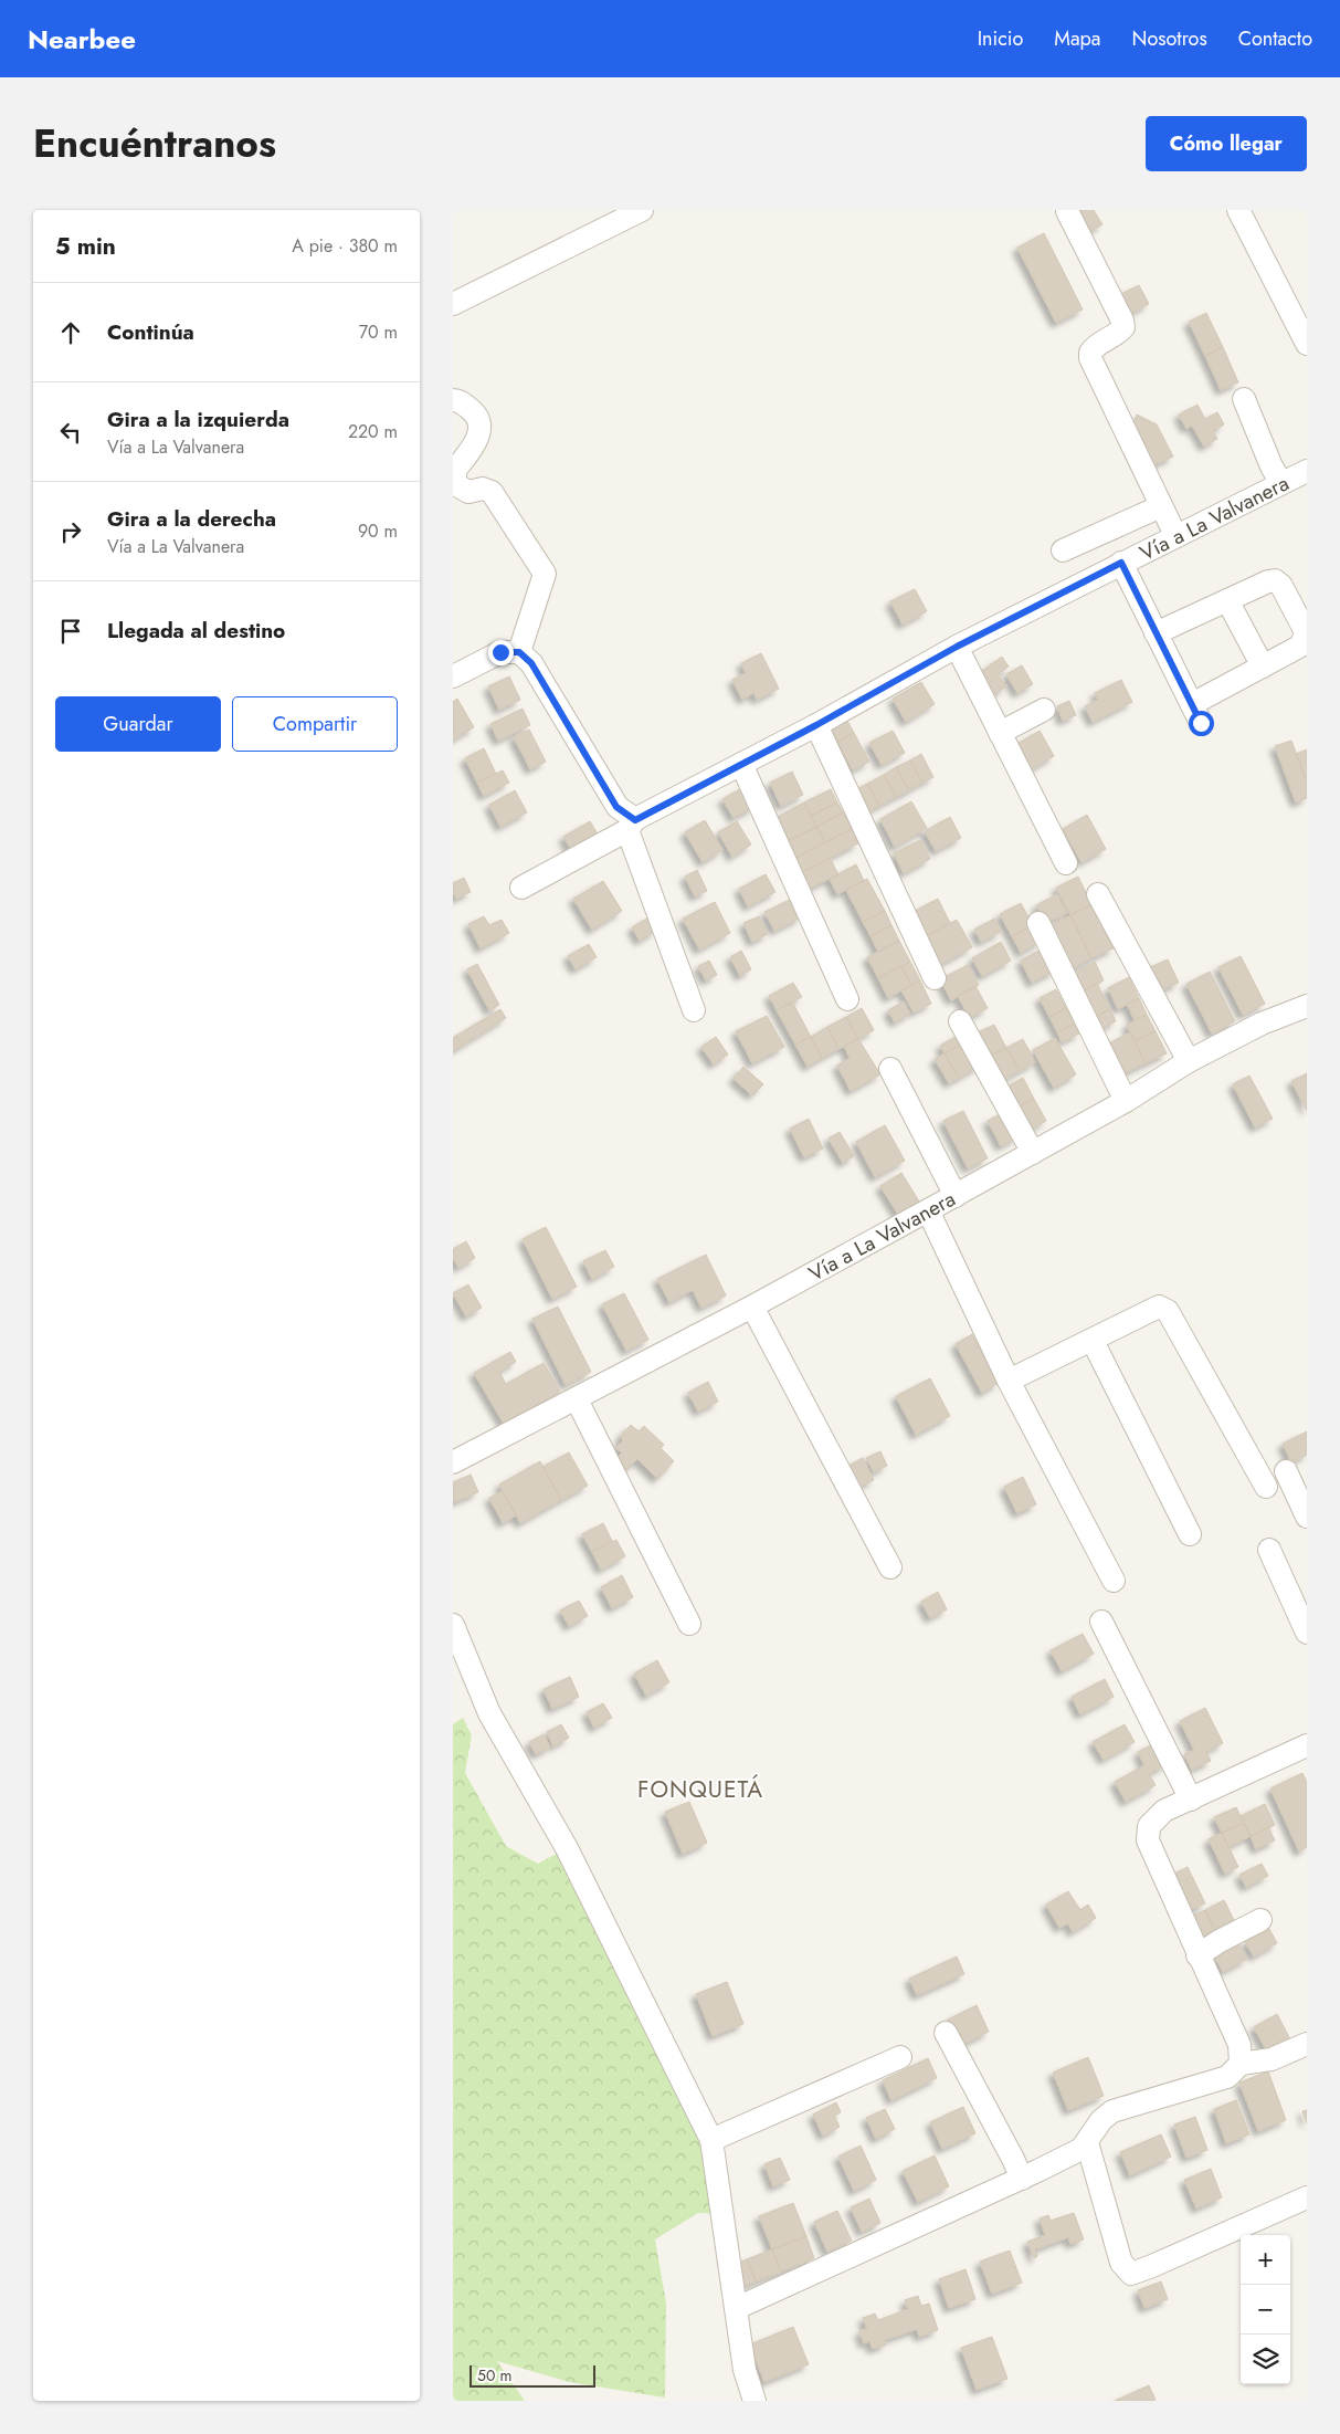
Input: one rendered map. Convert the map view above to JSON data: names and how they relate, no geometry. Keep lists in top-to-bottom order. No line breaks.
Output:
{"streets":{"street":["Vía a La Valvanera"]},"districts":["FONQUETÁ"],"scale_bar":"50 m","page":{"header":"Nearbee","nav":["Inicio","Mapa","Nosotros","Contacto"],"title":"Encuéntranos","buttons":["Cómo llegar",["Guardar","Compartir"]],"heading":["5 min","A pie · 380 m"],"list":[["Continúa","70 m"],["Gira a la izquierda","Vía a La Valvanera","220 m"],["Gira a la derecha","Vía a La Valvanera","90 m"],"Llegada al destino"],"map_buttons":["+","−"],"scale":"50 m"}}
